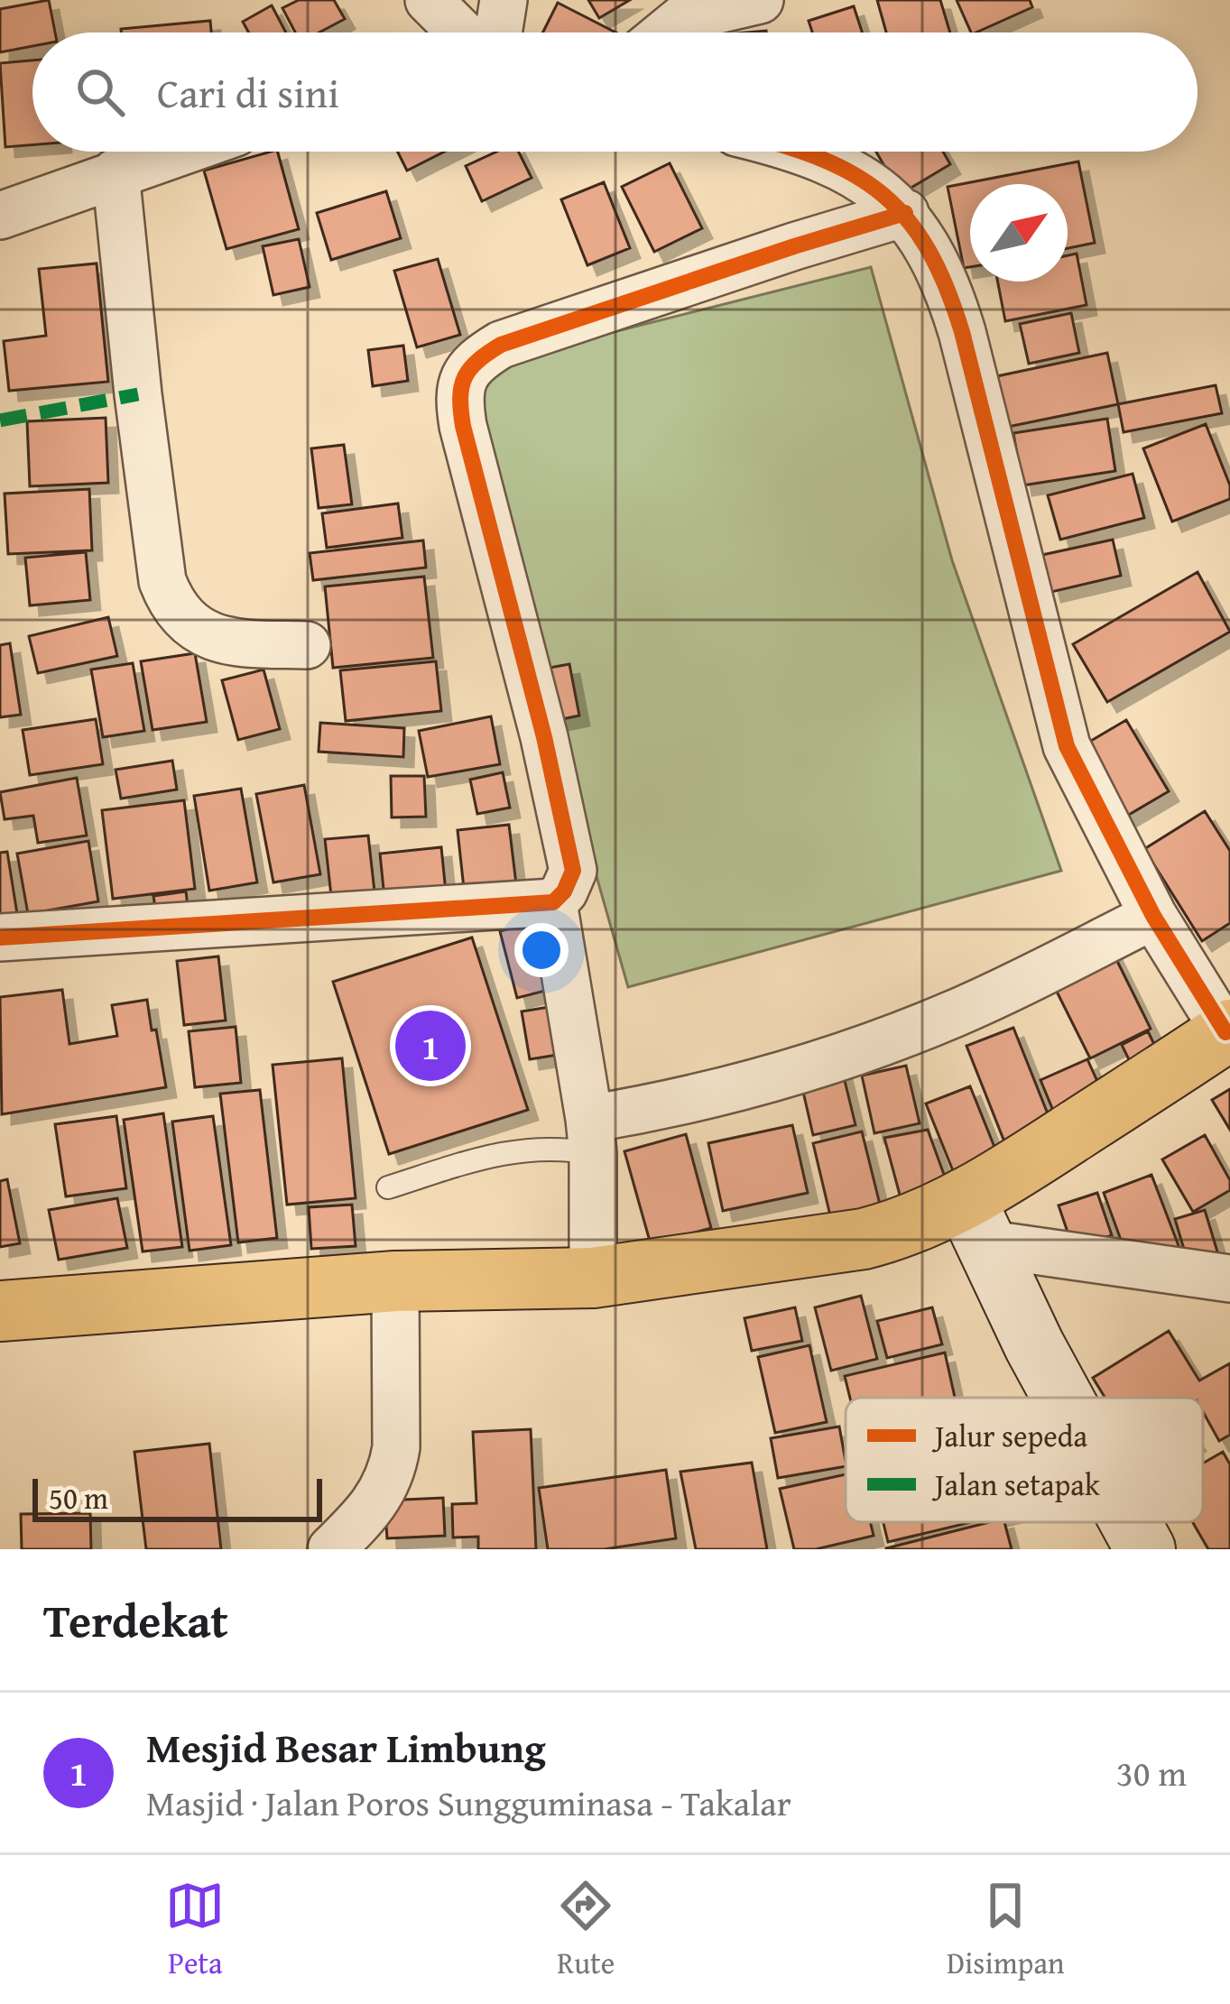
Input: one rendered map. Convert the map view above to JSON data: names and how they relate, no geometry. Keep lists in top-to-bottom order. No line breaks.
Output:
{"legend":["Jalur sepeda","Jalan setapak"],"scale_bar":"50 m","north":"top right","page":{"search":"Cari di sini","pins":"1","scale":"50 m","heading":"Terdekat","list":[{"mark":"1","name":"Mesjid Besar Limbung","note":"Masjid · Jalan Poros Sungguminasa - Takalar","value":"30 m"}],"nav":["Peta","Rute","Disimpan"]}}
